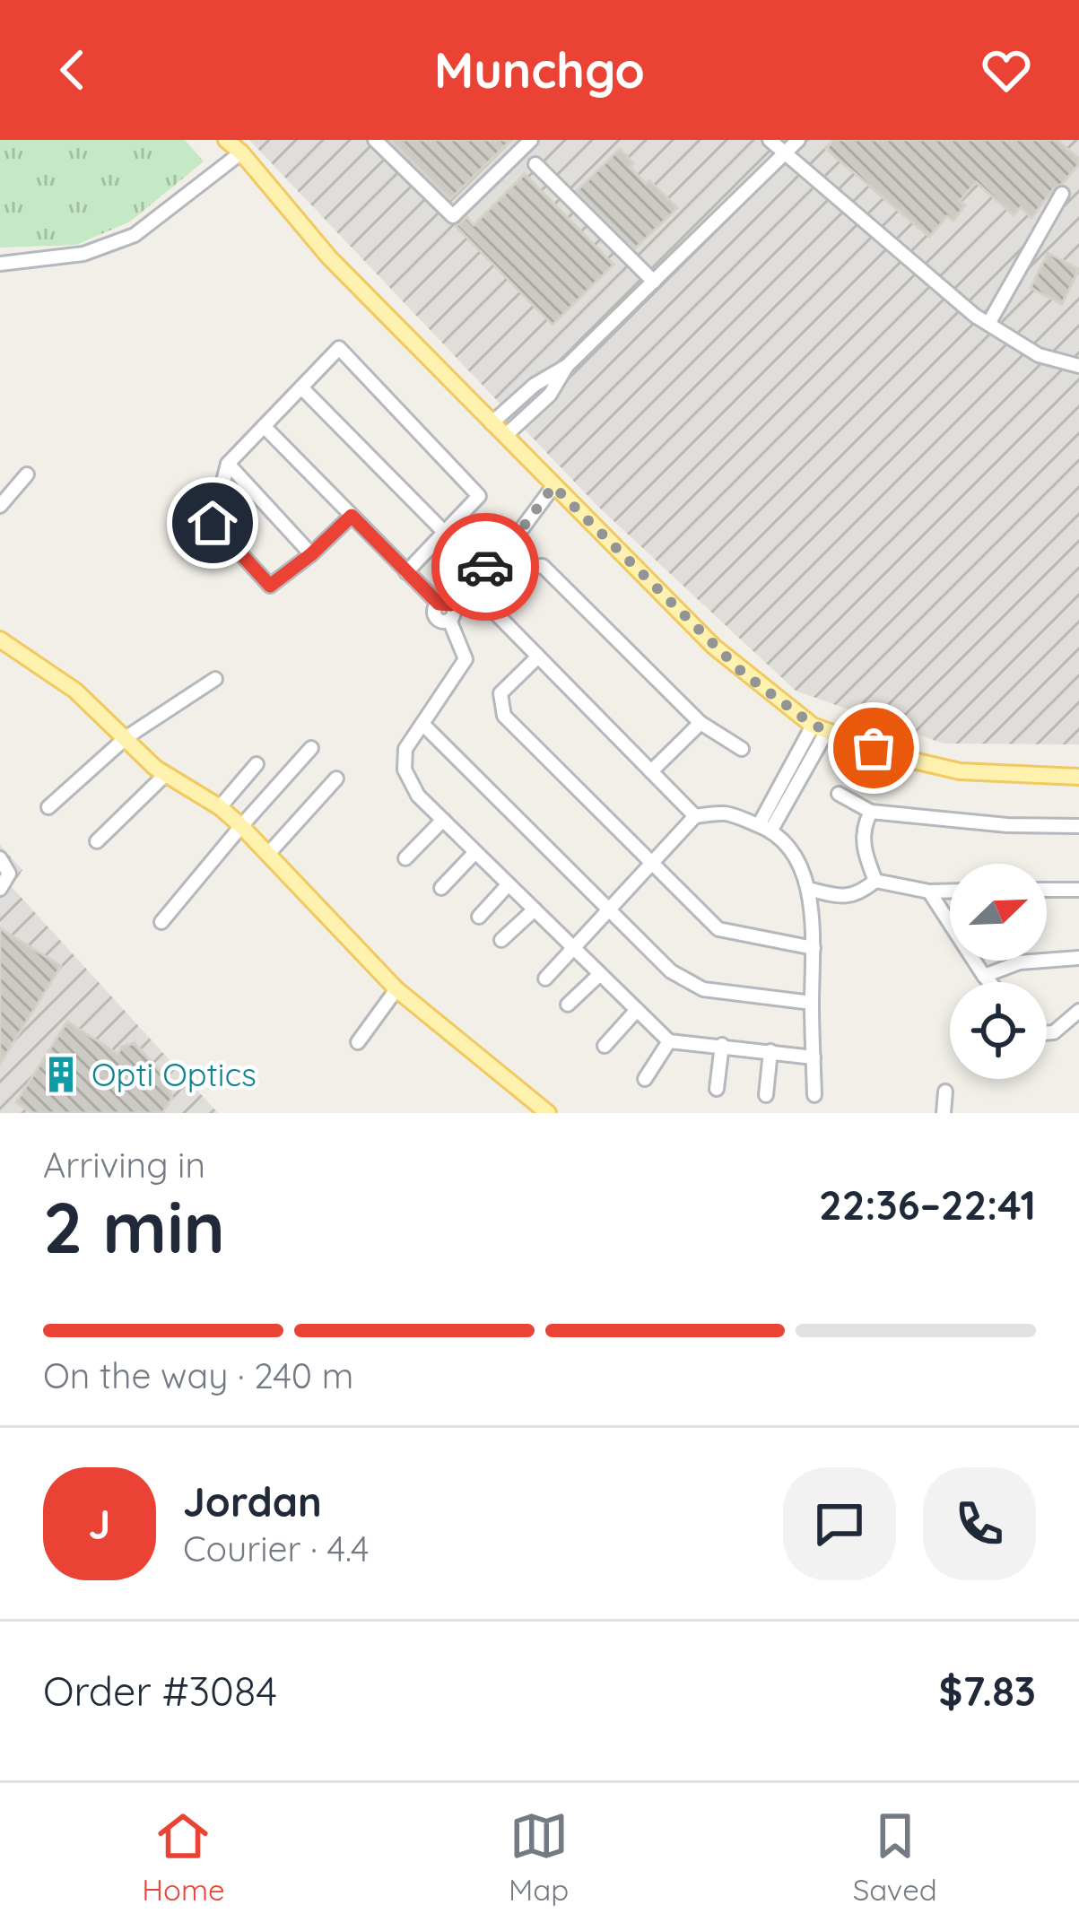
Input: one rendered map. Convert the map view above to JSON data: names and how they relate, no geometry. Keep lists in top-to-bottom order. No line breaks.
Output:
{"places":{"building":["Opti Optics"]},"north":"top right","page":{"header":"Munchgo","heading":["2 min","Arriving in","22:36–22:41"],"panel":["Jordan","Courier · 4.4","Order #3084","$7.83"],"bar":"On the way · 240 m","round":"J","tabs":["Home","Map","Saved"]}}
